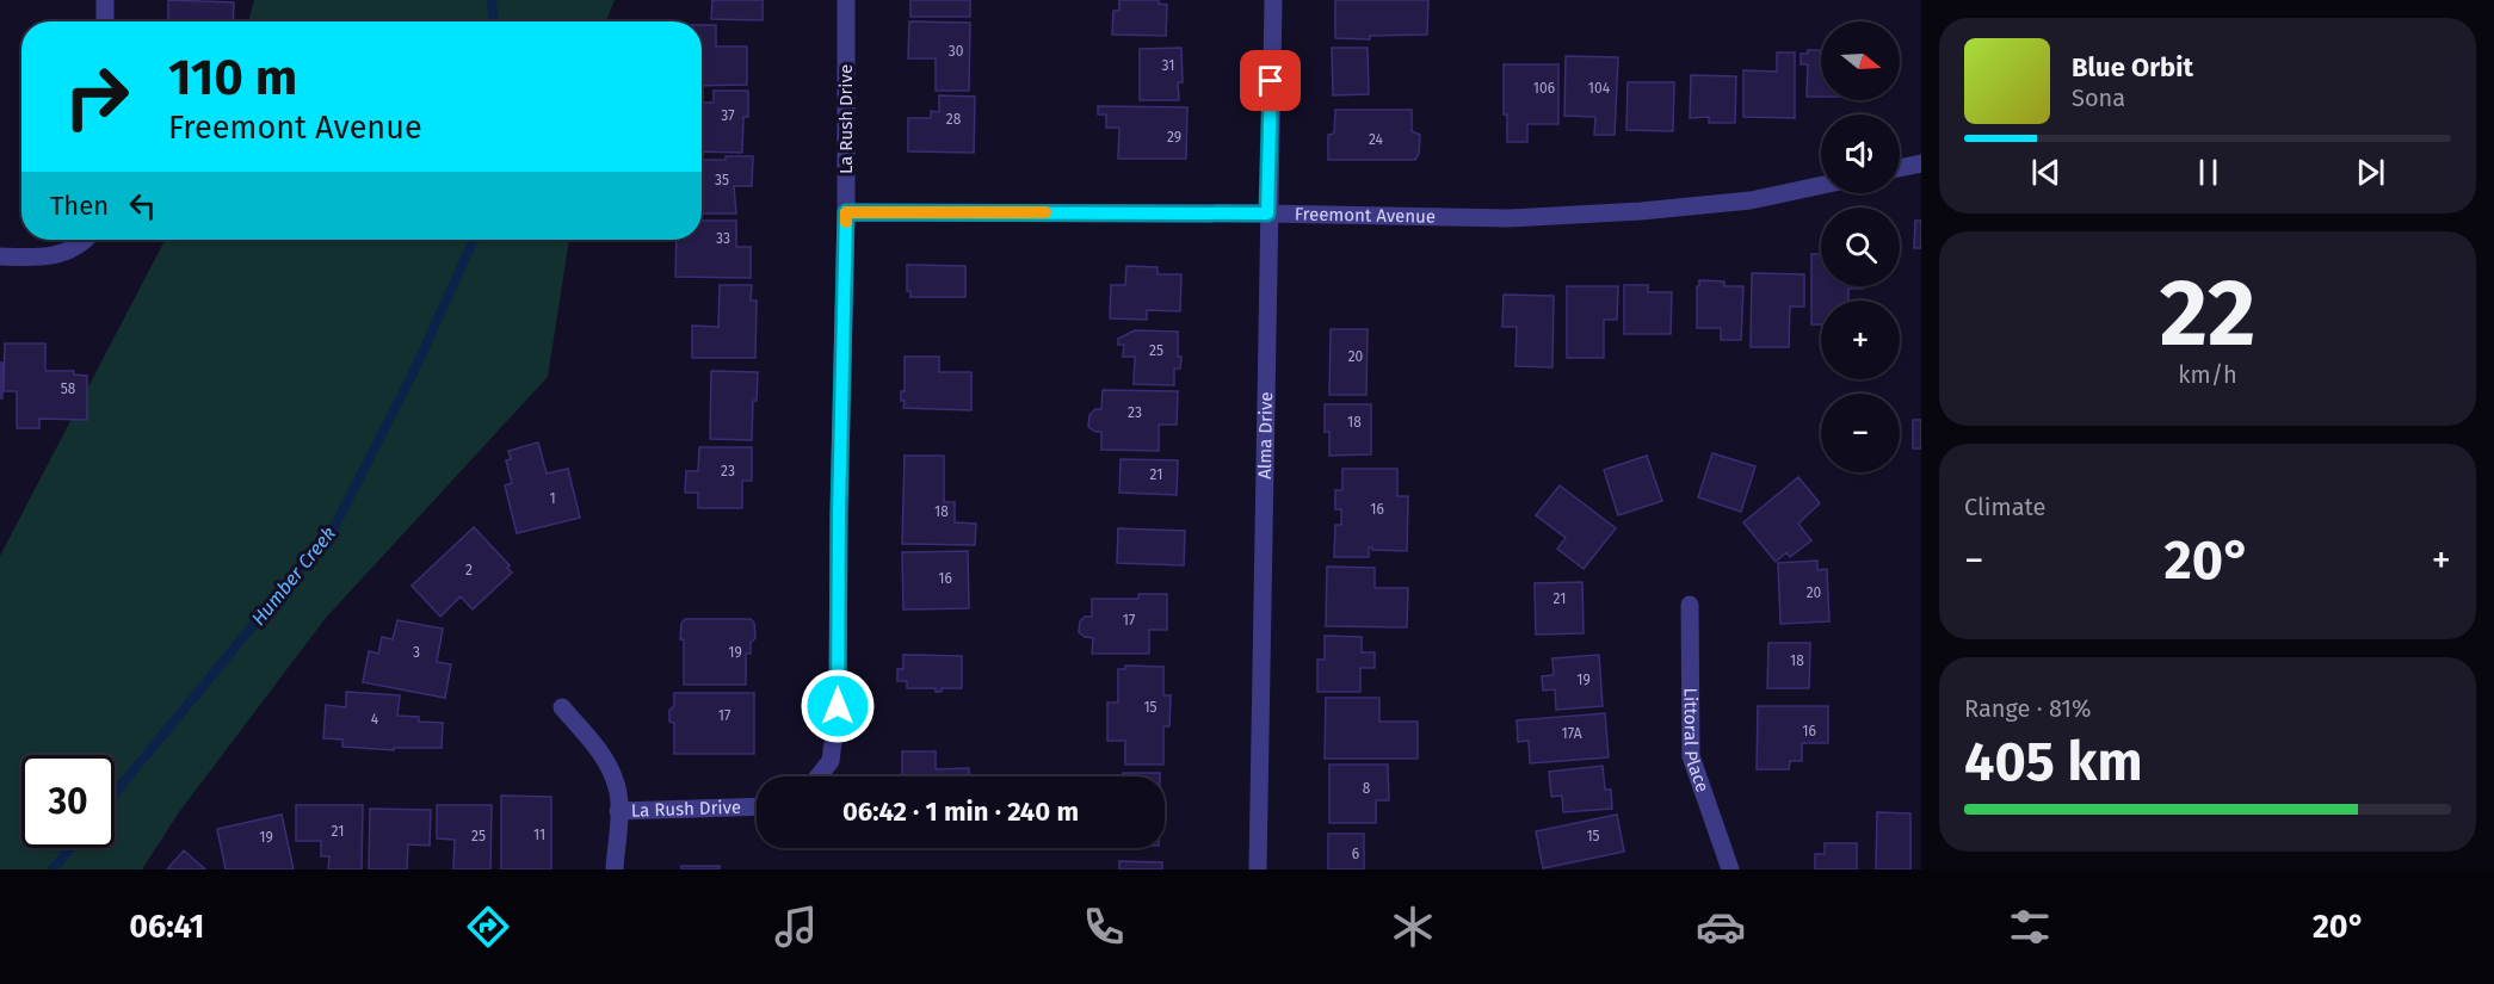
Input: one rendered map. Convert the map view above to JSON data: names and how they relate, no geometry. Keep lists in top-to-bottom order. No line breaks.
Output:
{"streets":{"street":["La Rush Drive","Freemont Avenue","Alma Drive","Littoral Place"]},"crossings":[["La Rush Drive","Freemont Avenue"],["Freemont Avenue","Alma Drive"]],"water":["Humber Creek"],"house_numbers":["30","31","106","104","37","28","29","24","35","33","25","20","58","23","18","23","21","1","16","18","2","16","20","21","17","3","19","18","19","15","17","4","16","17A","8","21","11","25","15","19","6"],"north":"right","page":{"map_buttons":["+","−"],"turn":["110 m","Freemont Avenue"],"song":["Blue Orbit","Sona"],"then":"Then","tile":[["22","km/h"],"Climate",["Range · 81%","405 km"]],"heat":["−","20°","+"],"limit":"30","trip":"06:42 · 1 min · 240 m","tabs":["06:41","20°"]}}
